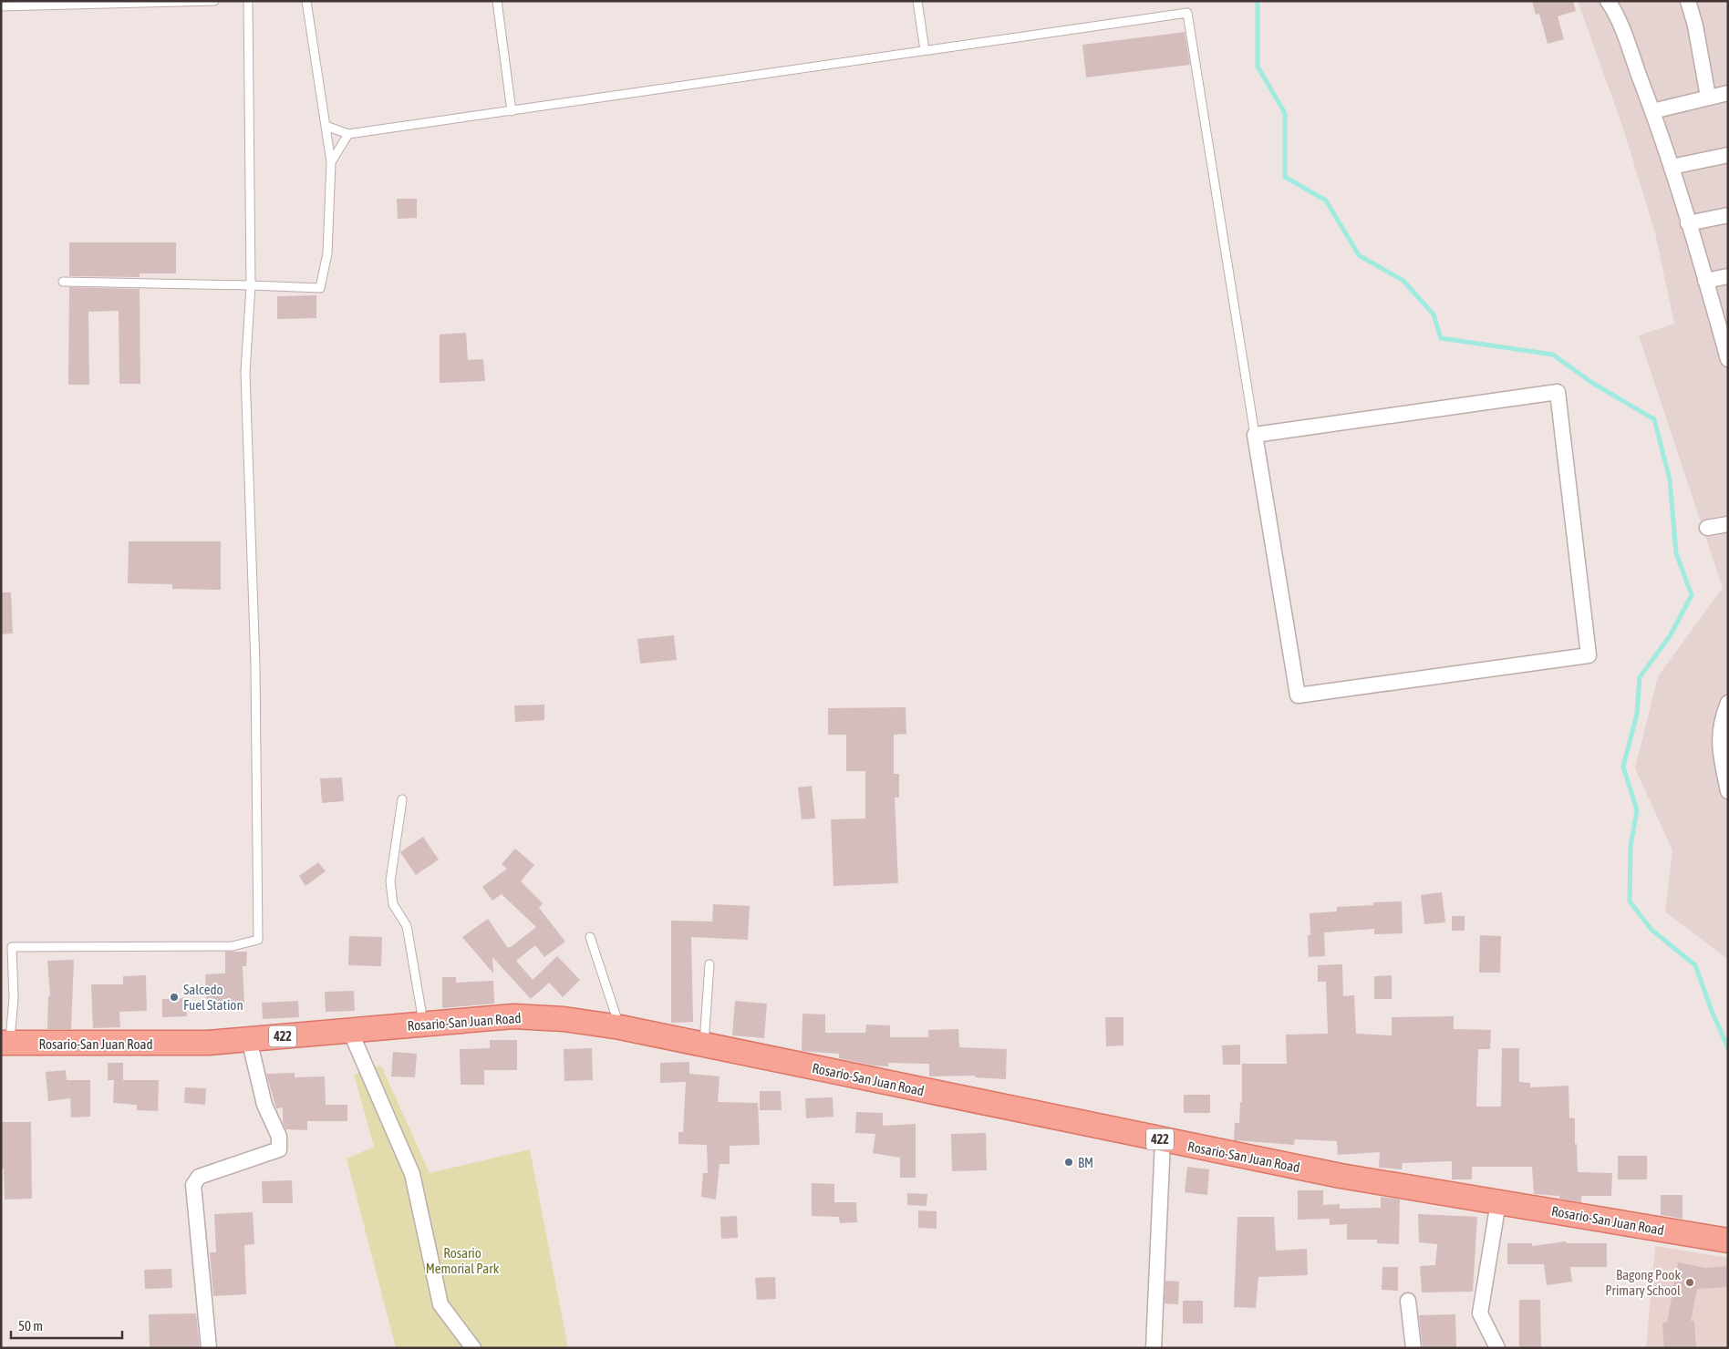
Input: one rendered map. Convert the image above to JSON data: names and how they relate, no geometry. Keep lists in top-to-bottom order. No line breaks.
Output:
{"streets":{"main road":["Rosario-San Juan Road","422"]},"parks":["Rosario Memorial Park"],"places":["Salcedo Fuel Station","BM","Bagong Pook Primary School"],"scale_bar":"50 m"}
